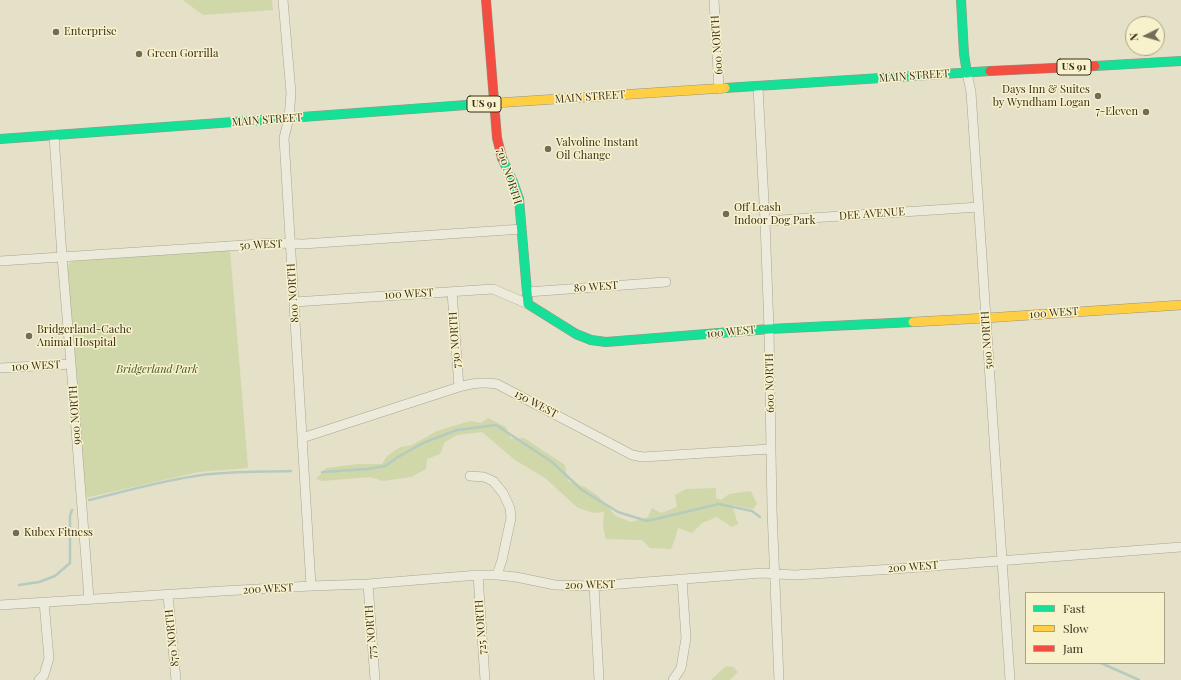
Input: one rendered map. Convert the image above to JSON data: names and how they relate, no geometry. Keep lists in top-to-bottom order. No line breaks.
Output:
{"streets":{"main road":["US 91","MAIN STREET","700 NORTH","100 WEST","500 NORTH"],"street":["600 NORTH","DEE AVENUE","50 WEST","80 WEST","800 NORTH","730 NORTH","150 WEST","900 NORTH","200 WEST","725 NORTH","775 NORTH","870 NORTH"]},"crossings":[["600 NORTH","MAIN STREET"],["600 NORTH","DEE AVENUE"],["600 NORTH","100 WEST"],["600 NORTH","150 WEST"],["600 NORTH","200 WEST"],["MAIN STREET","700 NORTH"],["MAIN STREET","800 NORTH"],["MAIN STREET","500 NORTH"],["MAIN STREET","900 NORTH"],["700 NORTH","50 WEST"],["700 NORTH","80 WEST"],["700 NORTH","100 WEST"],["DEE AVENUE","500 NORTH"],["50 WEST","800 NORTH"],["50 WEST","900 NORTH"],["800 NORTH","100 WEST"],["800 NORTH","150 WEST"],["800 NORTH","200 WEST"],["100 WEST","730 NORTH"],["100 WEST","500 NORTH"],["100 WEST","900 NORTH"],["730 NORTH","150 WEST"],["500 NORTH","200 WEST"],["900 NORTH","200 WEST"],["200 WEST","725 NORTH"],["200 WEST","775 NORTH"],["200 WEST","870 NORTH"]],"parks":["Bridgerland Park"],"places":["Enterprise","Green Gorrilla","Days Inn & Suites by Wyndham Logan","7-Eleven","Valvoline Instant Oil Change","Off Leash Indoor Dog Park","Bridgerland-Cache Animal Hospital","Kubex Fitness"],"legend":["Fast","Slow","Jam"],"north":"left"}
